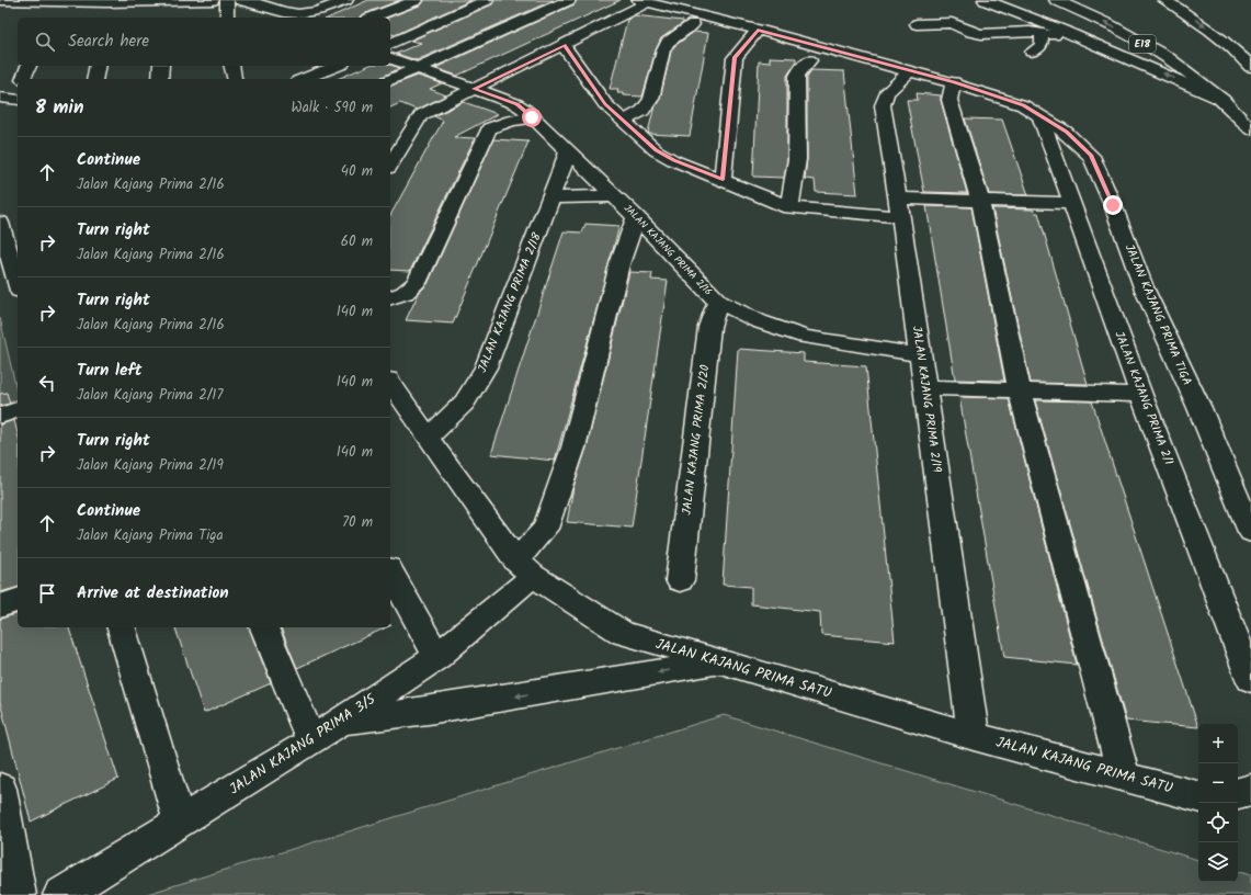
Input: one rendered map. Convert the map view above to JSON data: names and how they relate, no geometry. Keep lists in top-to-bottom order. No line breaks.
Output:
{"streets":{"main road":["E18","JALAN KAJANG PRIMA 2/16","JALAN KAJANG PRIMA 2/18","JALAN KAJANG PRIMA TIGA","JALAN KAJANG PRIMA 2/1","JALAN KAJANG PRIMA 2/19","JALAN KAJANG PRIMA 2/20","JALAN KAJANG PRIMA SATU","JALAN KAJANG PRIMA 3/5"]},"crossings":[["JALAN KAJANG PRIMA 2/16","JALAN KAJANG PRIMA 2/18"],["JALAN KAJANG PRIMA 2/16","JALAN KAJANG PRIMA 2/19"],["JALAN KAJANG PRIMA 2/16","JALAN KAJANG PRIMA 2/20"],["JALAN KAJANG PRIMA 2/16","JALAN KAJANG PRIMA 3/5"],["JALAN KAJANG PRIMA 2/18","JALAN KAJANG PRIMA SATU"],["JALAN KAJANG PRIMA TIGA","JALAN KAJANG PRIMA 2/1"],["JALAN KAJANG PRIMA 2/19","JALAN KAJANG PRIMA SATU"],["JALAN KAJANG PRIMA SATU","JALAN KAJANG PRIMA 3/5"]],"page":{"search":"Search here","heading":["8 min","Walk · 590 m"],"list":[["Continue","Jalan Kajang Prima 2/16","40 m"],["Turn right","Jalan Kajang Prima 2/16","60 m"],["Turn right","Jalan Kajang Prima 2/16","140 m"],["Turn left","Jalan Kajang Prima 2/17","140 m"],["Turn right","Jalan Kajang Prima 2/19","140 m"],["Continue","Jalan Kajang Prima Tiga","70 m"],"Arrive at destination"],"map_buttons":["+","−"]}}
